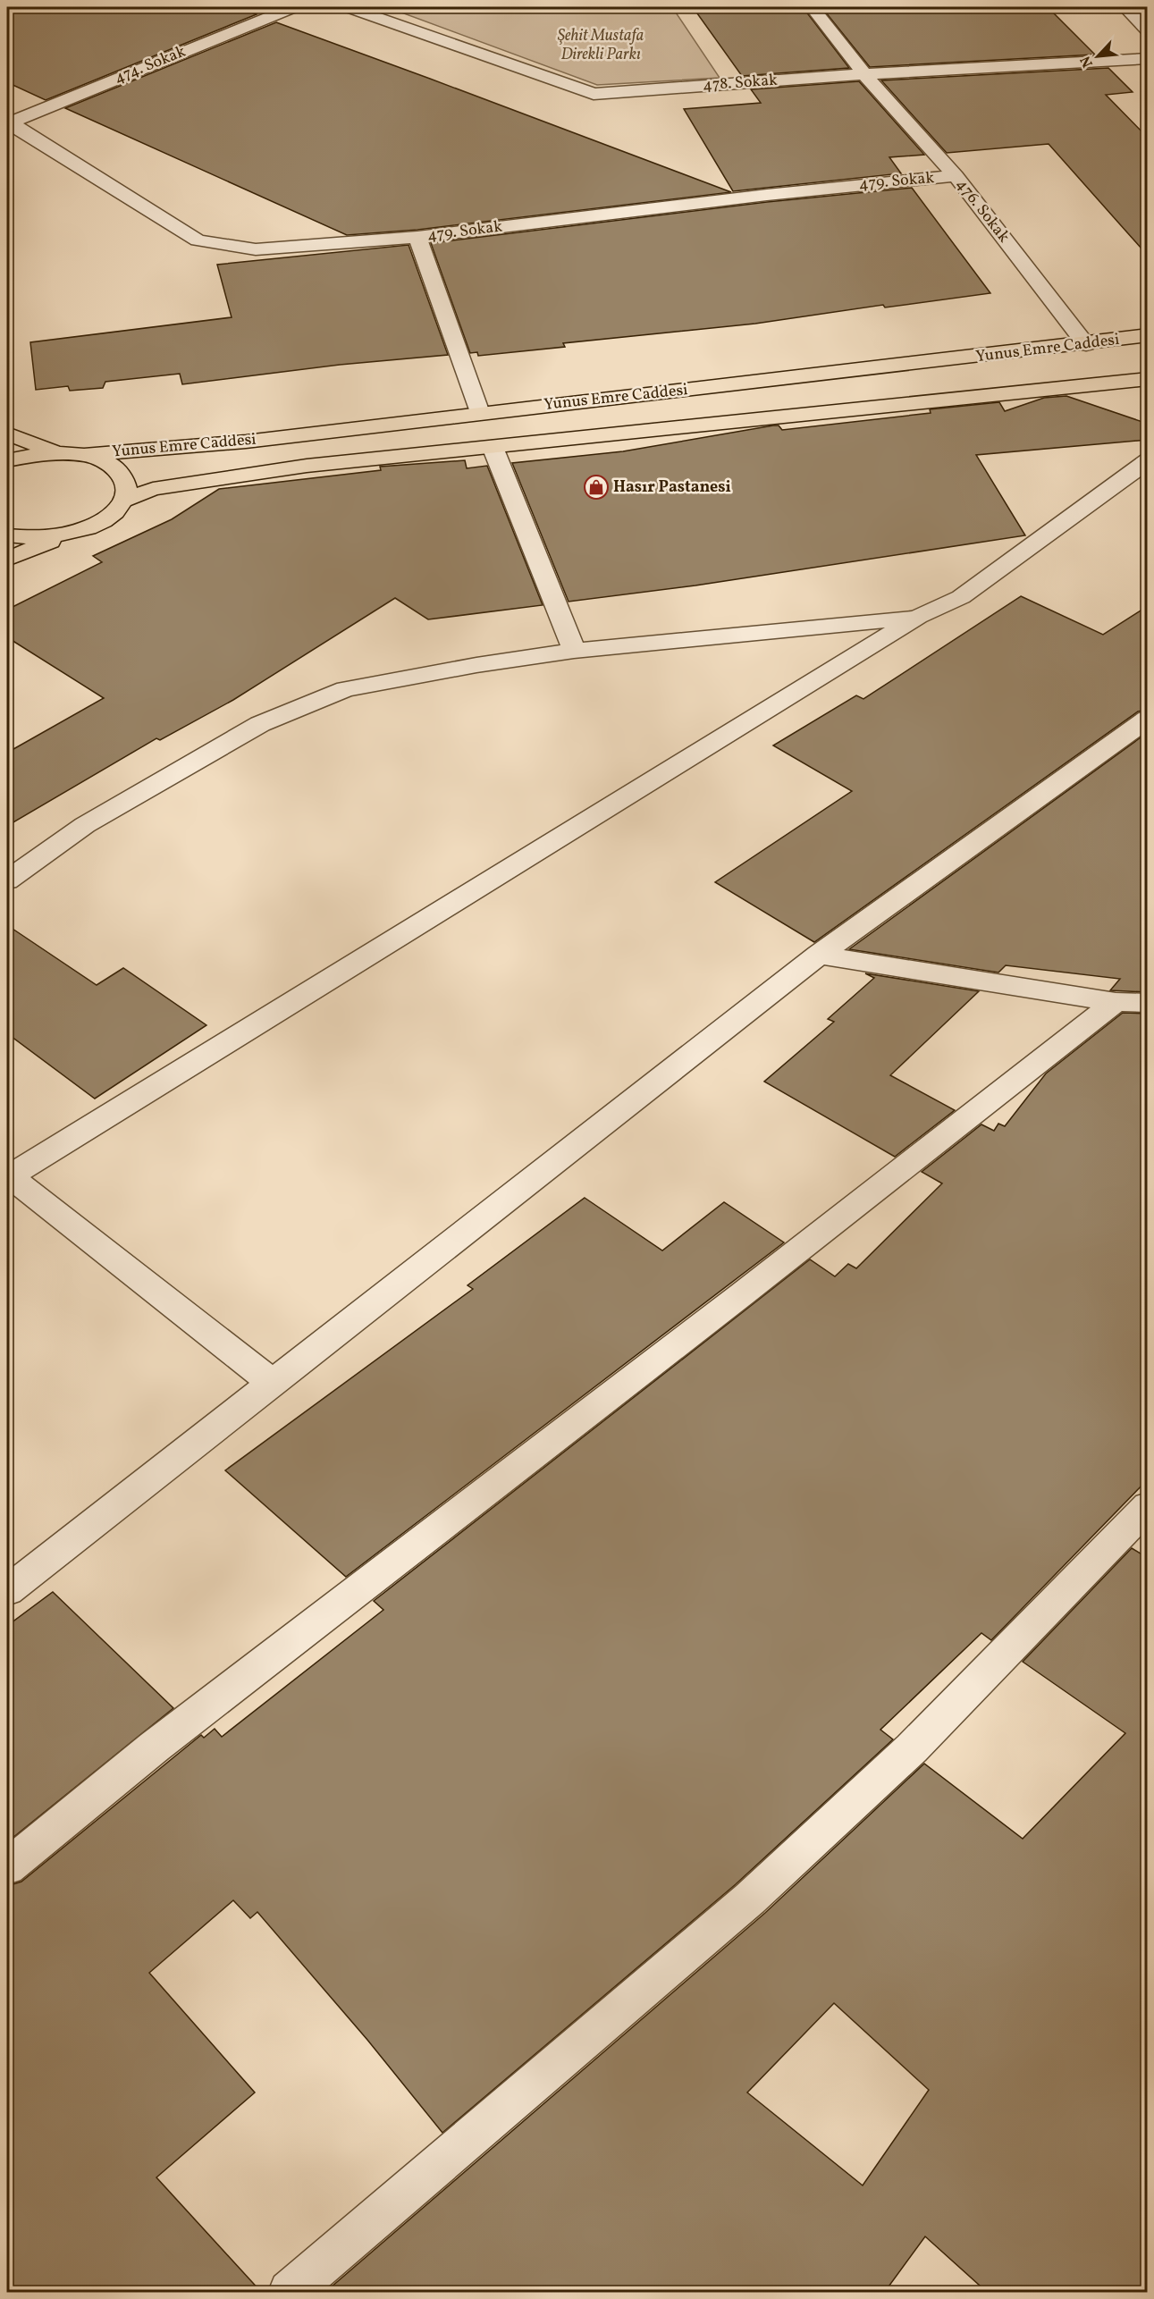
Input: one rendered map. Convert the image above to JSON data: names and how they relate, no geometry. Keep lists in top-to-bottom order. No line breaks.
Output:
{"streets":{"main road":["Yunus Emre Caddesi"],"street":["474. Sokak","478. Sokak","479. Sokak","476. Sokak"]},"crossings":[["474. Sokak","479. Sokak"],["478. Sokak","476. Sokak"],["479. Sokak","476. Sokak"],["476. Sokak","Yunus Emre Caddesi"]],"parks":["Şehit Mustafa Direkli Parkı"],"places":{"shop":["Hasır Pastanesi"]},"north":"bottom left"}
